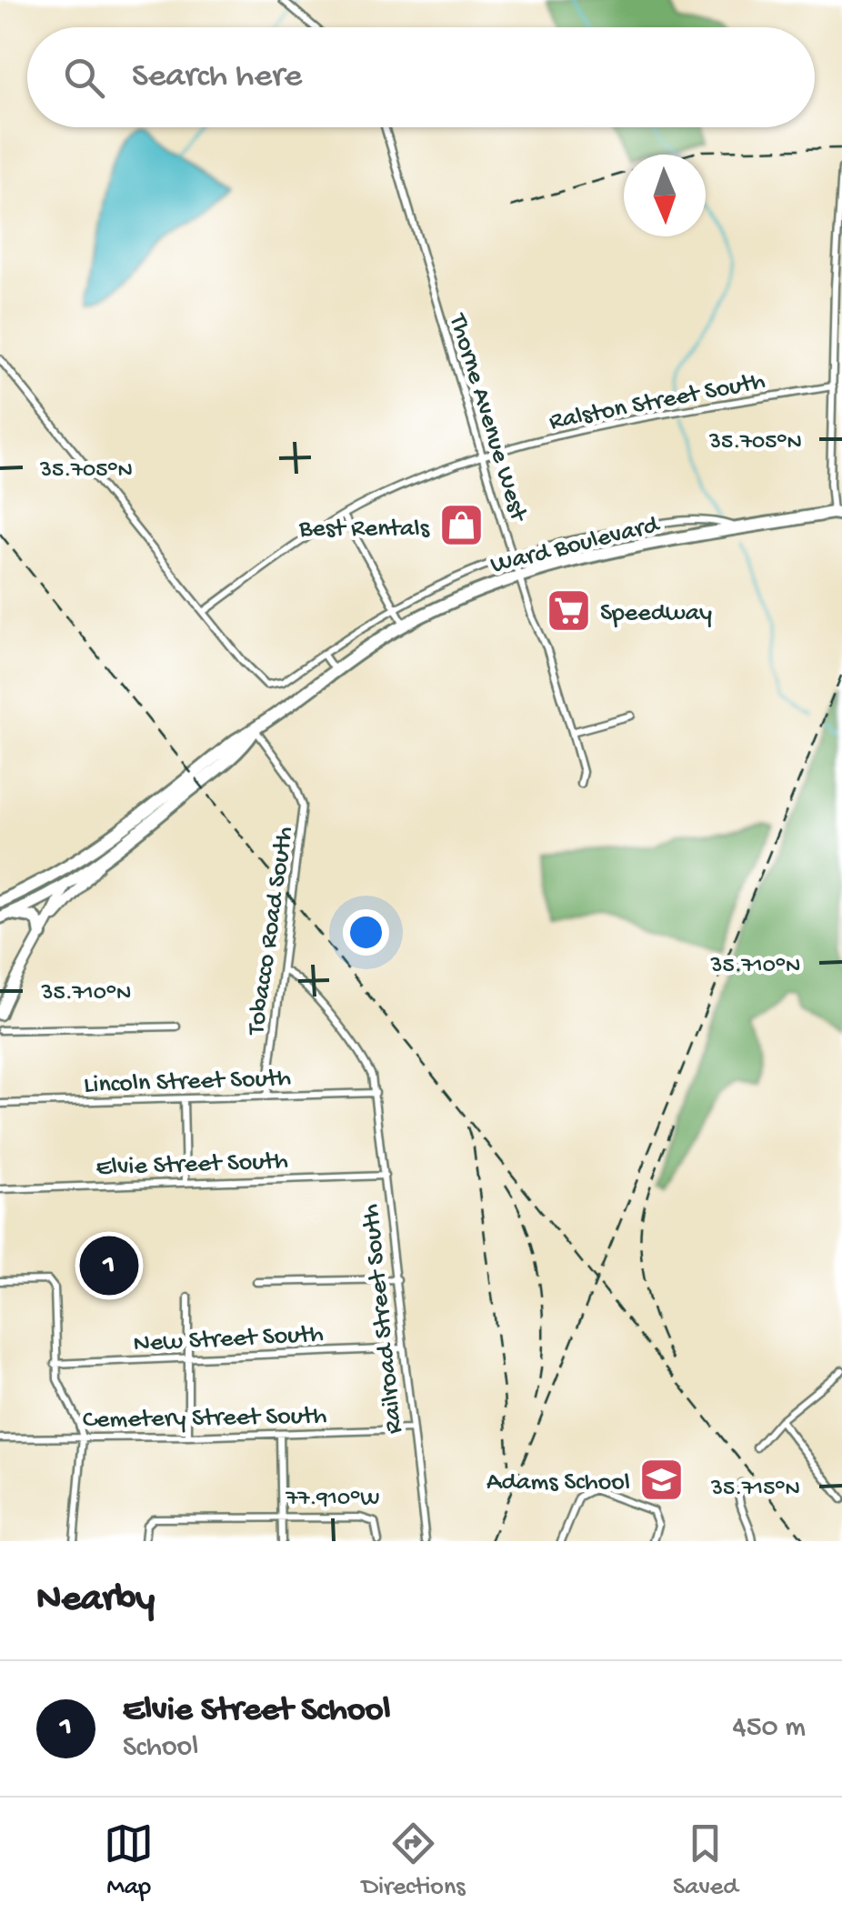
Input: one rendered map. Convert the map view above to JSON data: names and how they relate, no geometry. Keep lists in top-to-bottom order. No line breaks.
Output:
{"streets":{"highway":["Ward Boulevard"],"street":["Ralston Street South","Thorne Avenue West","Tobacco Road South","Lincoln Street South","Elvie Street South","Railroad Street South","New Street South","Cemetery Street South"]},"crossings":[["Ralston Street South","Thorne Avenue West"],["Thorne Avenue West","Ward Boulevard"],["Ward Boulevard","Tobacco Road South"],["Tobacco Road South","Lincoln Street South"],["Tobacco Road South","Railroad Street South"],["Lincoln Street South","Railroad Street South"],["Elvie Street South","Railroad Street South"],["Railroad Street South","New Street South"],["Railroad Street South","Cemetery Street South"]],"places":{"shop":["Best Rentals"],"supermarket":["Speedway"],"school or university":["Adams School"]},"north":"bottom","page":{"search":"Search here","pins":"1","heading":"Nearby","list":[{"mark":"1","name":"Elvie Street School","note":"School","value":"450 m"}],"nav":["Map","Directions","Saved"]},"coordinates":["35.705°N","35.710°N","35.715°N","77.910°W"]}
